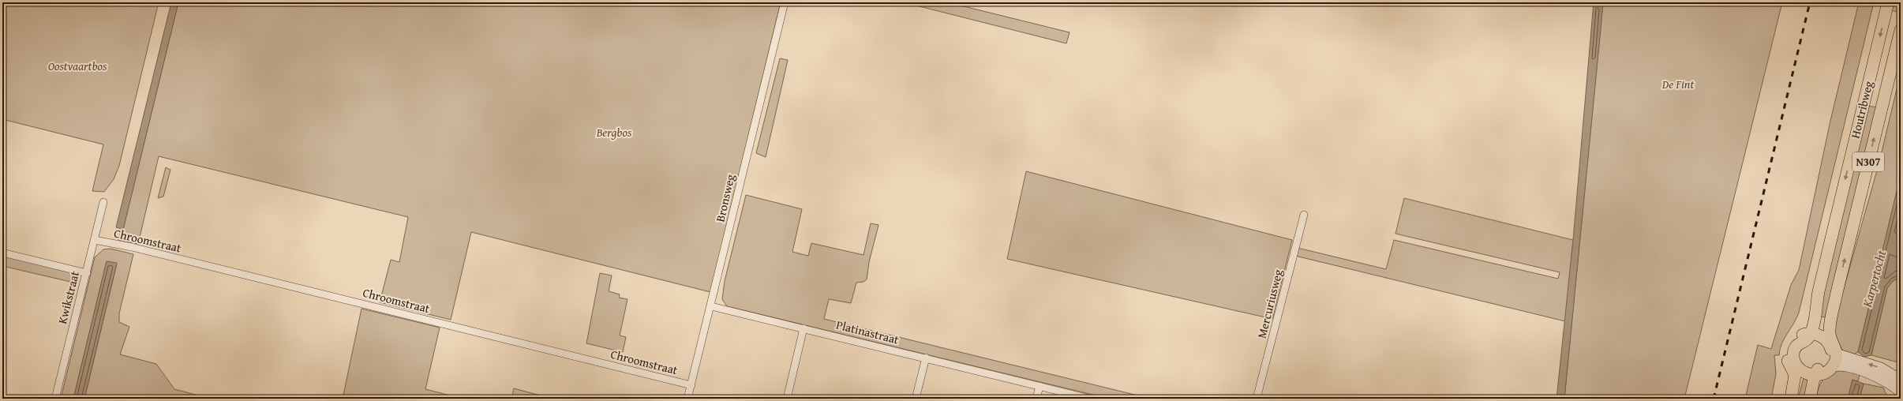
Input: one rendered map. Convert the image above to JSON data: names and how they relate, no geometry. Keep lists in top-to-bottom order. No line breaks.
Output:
{"streets":{"main road":["Houtribweg","N307"],"street":["Bronsweg","Chroomstraat","Kwikstraat","Mercuriusweg","Platinastraat"]},"crossings":[["Houtribweg","N307"],["Bronsweg","Chroomstraat"],["Bronsweg","Platinastraat"],["Chroomstraat","Kwikstraat"]],"water":["Karpertocht"],"parks":["Oostvaartbos","De Fint","Bergbos"]}
